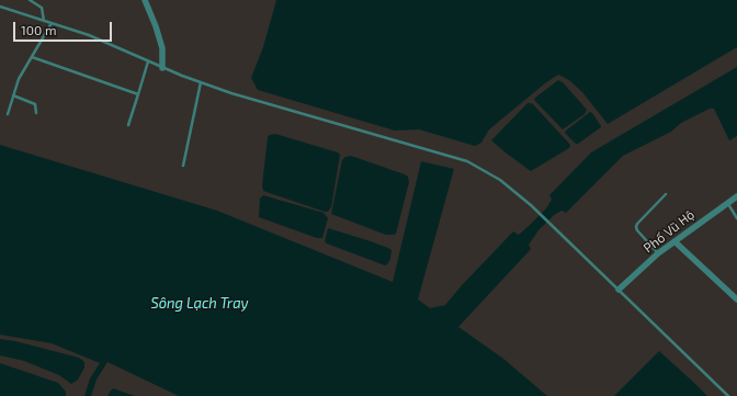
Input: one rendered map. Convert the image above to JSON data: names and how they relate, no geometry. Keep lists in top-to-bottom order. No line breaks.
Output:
{"streets":{"street":["Phố Vũ Hộ"]},"water":["Sông Lạch Tray"],"scale_bar":"100 m"}
